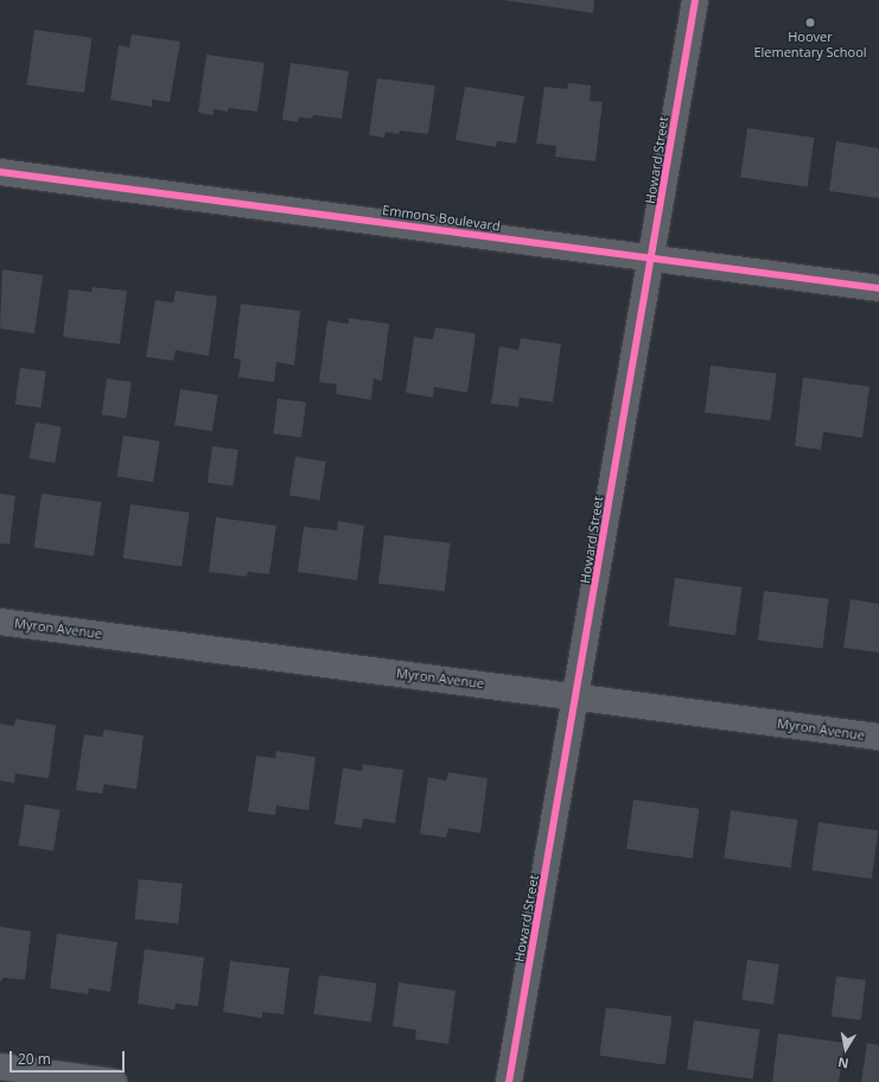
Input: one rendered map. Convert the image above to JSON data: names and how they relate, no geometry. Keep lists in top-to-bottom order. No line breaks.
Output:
{"streets":{"street":["Howard Street","Emmons Boulevard","Myron Avenue"]},"crossings":[["Howard Street","Emmons Boulevard"],["Howard Street","Myron Avenue"]],"places":["Hoover Elementary School"],"scale_bar":"20 m","north":"bottom"}
